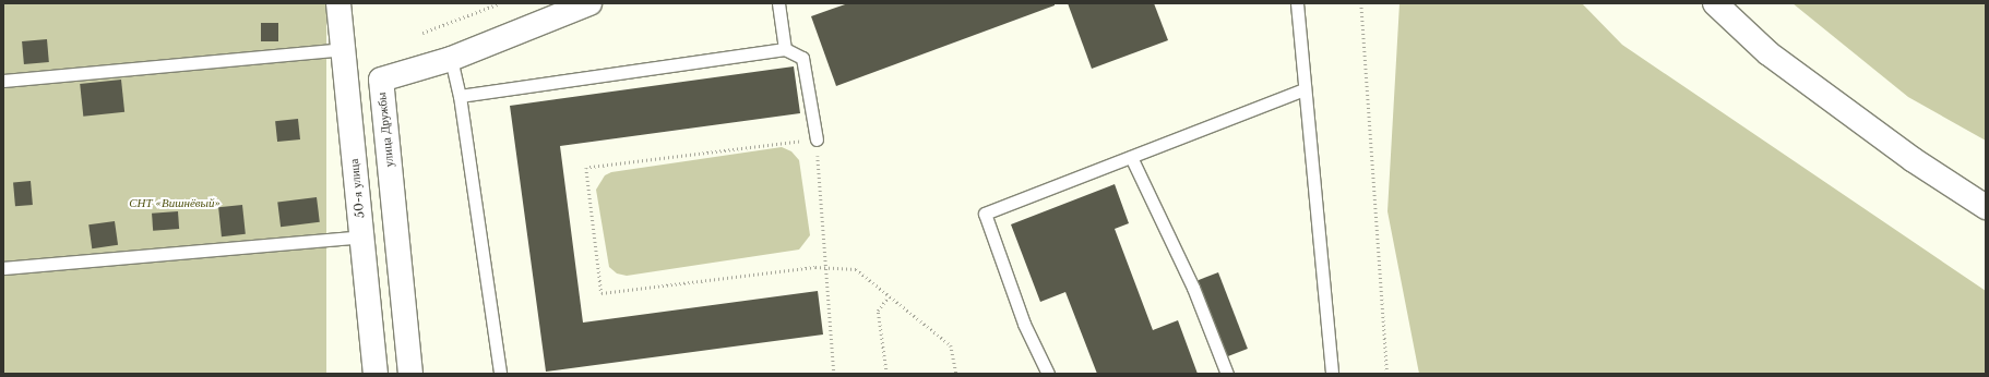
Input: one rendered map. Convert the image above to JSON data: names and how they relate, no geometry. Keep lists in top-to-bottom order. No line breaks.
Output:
{"streets":{"street":["улица Дружбы","50-я улица"]},"parks":["СНТ «Вишнёвый»"]}
